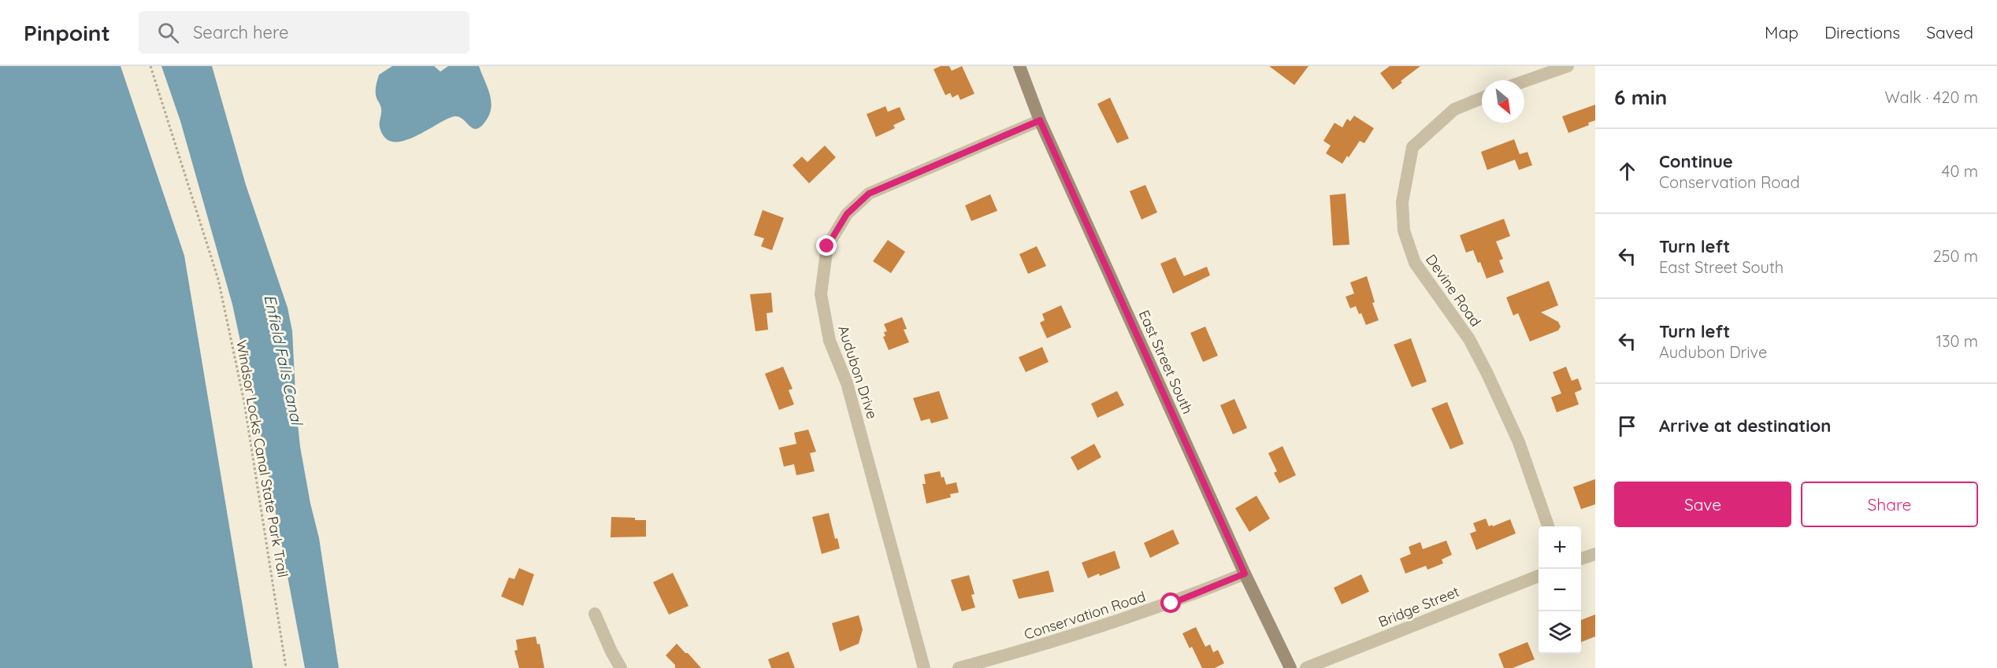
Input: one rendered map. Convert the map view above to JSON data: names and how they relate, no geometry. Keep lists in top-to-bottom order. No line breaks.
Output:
{"streets":{"main road":["East Street South"],"street":["Devine Road","Audubon Drive","Bridge Street","Conservation Road"],"path":["Windsor Locks Canal State Park Trail"]},"crossings":[["East Street South","Audubon Drive"],["East Street South","Conservation Road"]],"water":["Enfield Falls Canal"],"north":"bottom right","page":{"header":"Pinpoint","search":"Search here","nav":["Map","Directions","Saved"],"heading":["6 min","Walk · 420 m"],"list":[["Continue","Conservation Road","40 m"],["Turn left","East Street South","250 m"],["Turn left","Audubon Drive","130 m"],"Arrive at destination"],"buttons":["Save","Share"],"map_buttons":["+","−"]}}
